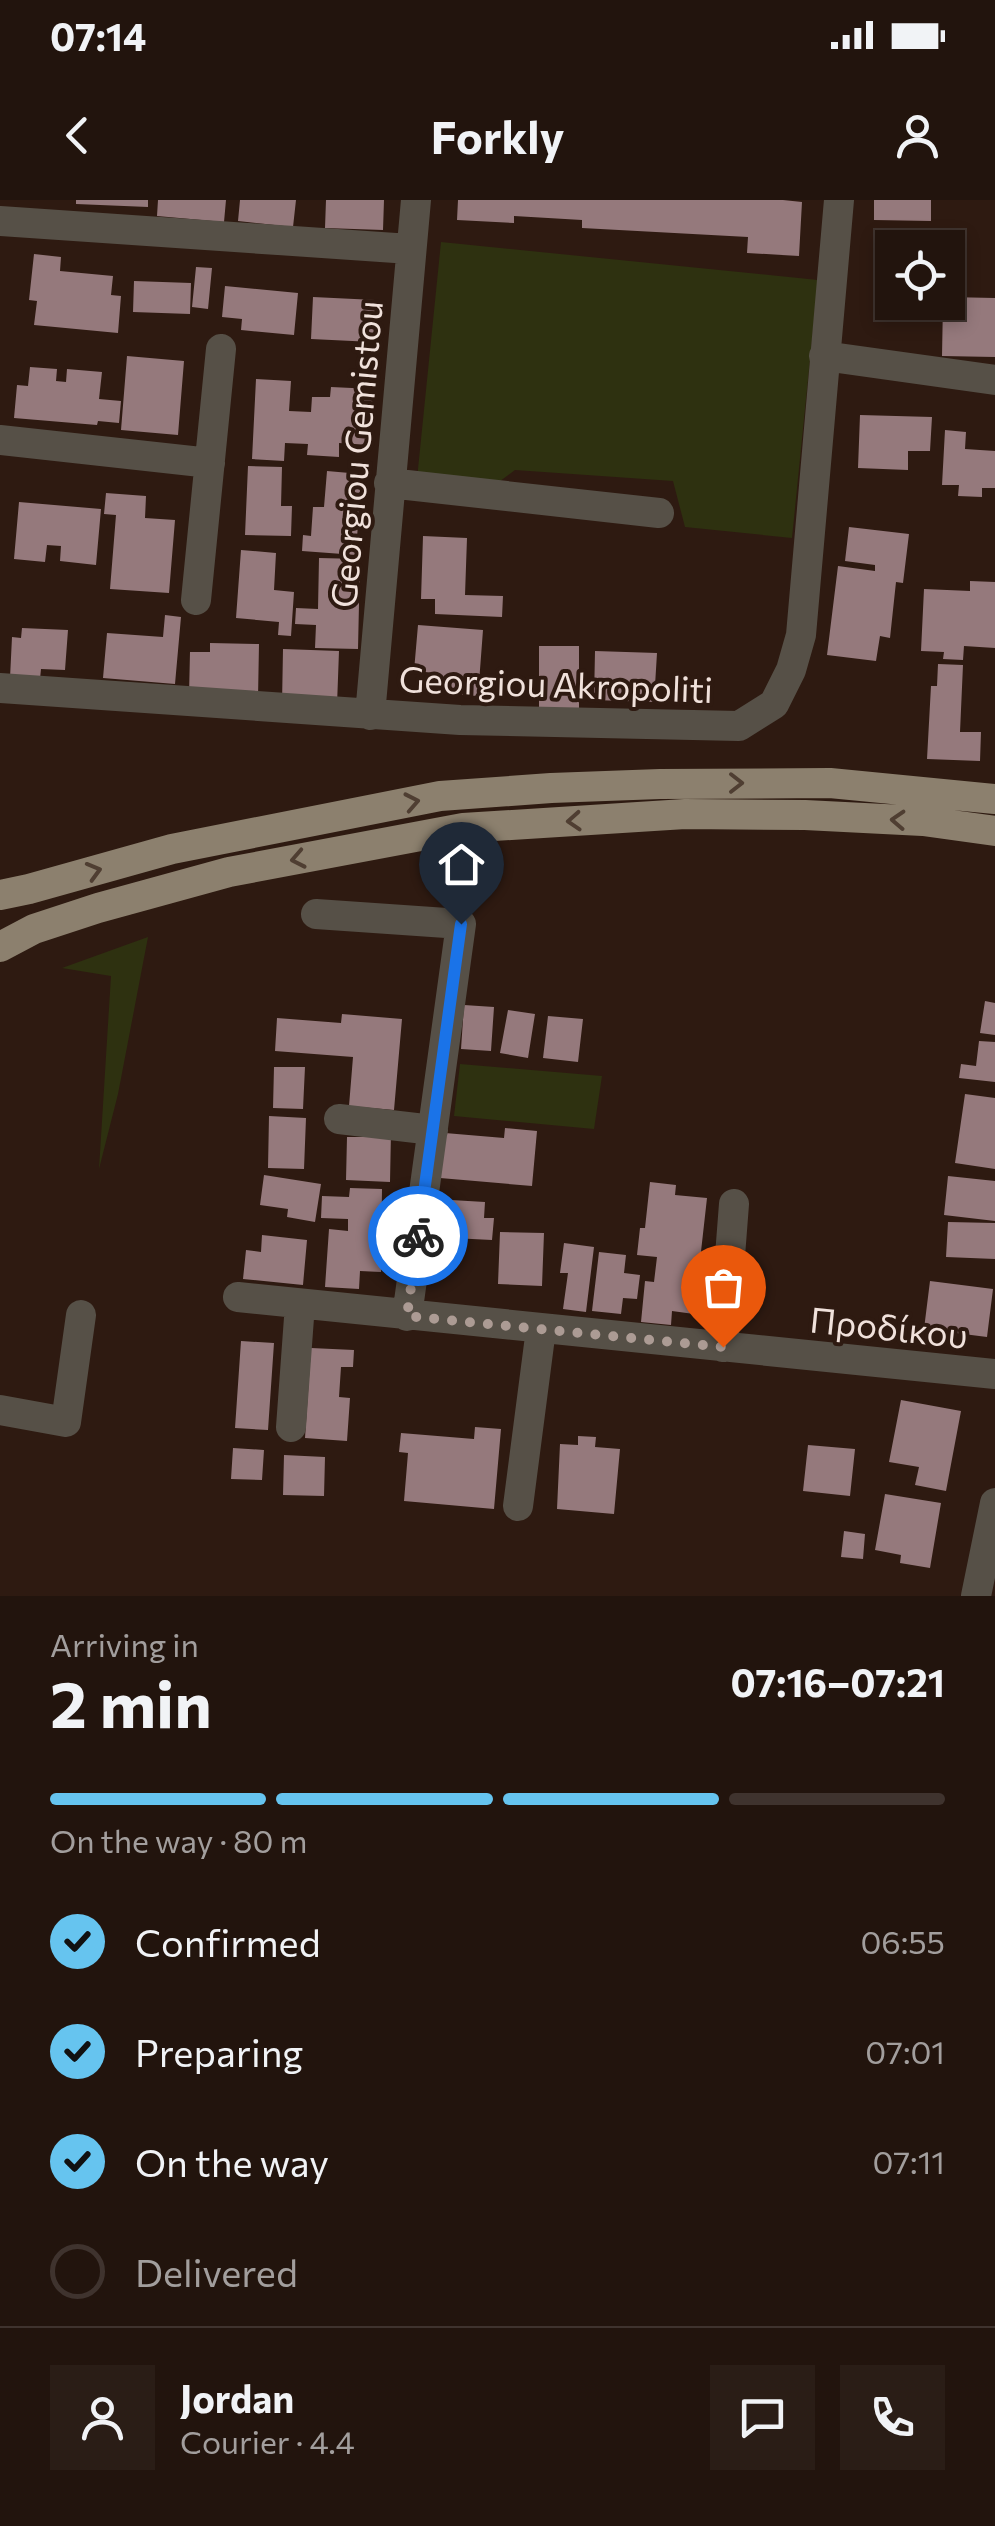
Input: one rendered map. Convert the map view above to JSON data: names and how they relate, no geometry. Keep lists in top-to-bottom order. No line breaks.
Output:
{"streets":{"street":["Georgiou Gemistou","Georgiou Akropoliti","Προδίκου"]},"crossings":[["Georgiou Gemistou","Georgiou Akropoliti"]],"page":{"status":"07:14","header":"Forkly","heading":["2 min","Arriving in","07:16–07:21"],"panel":["Jordan","Courier · 4.4"],"bar":"On the way · 80 m","list":[["Confirmed","06:55"],["Preparing","07:01"],["On the way","07:11"],"Delivered"]}}
